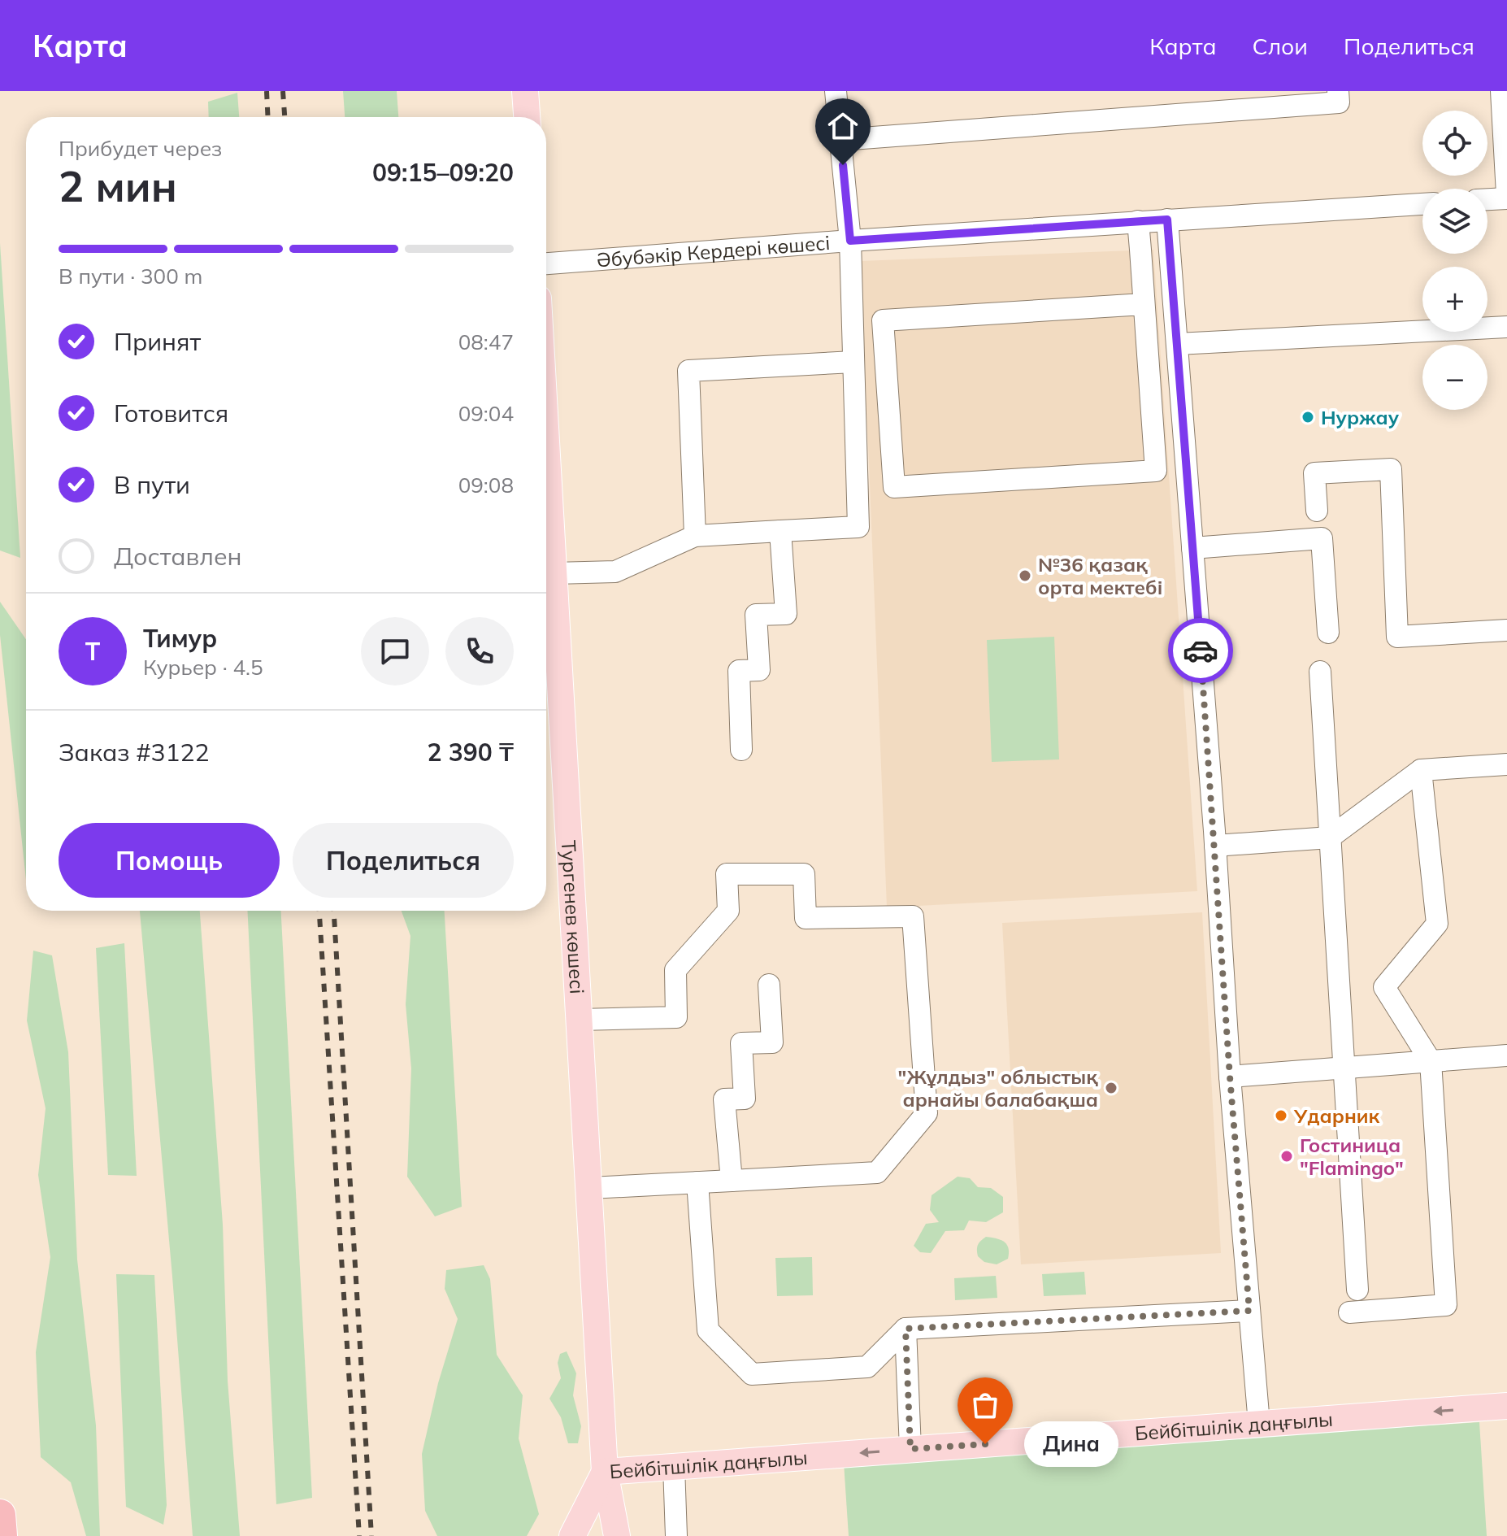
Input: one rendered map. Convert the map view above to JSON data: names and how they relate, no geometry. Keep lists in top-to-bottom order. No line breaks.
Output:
{"streets":{"main road":["Тургенев көшесі","Бейбітшілік даңғылы"],"street":["Әбубәкір Кердері көшесі"]},"crossings":[["Тургенев көшесі","Бейбітшілік даңғылы"]],"one_way":["Бейбітшілік даңғылы"],"places":["Нуржау","№36 қазақ орта мектебі","\"Жұлдыз\" облыстық арнайы балабақша","Ударник","Гостиница \"Flamingo\"","Дина"],"page":{"header":"Карта","nav":["Карта","Слои","Поделиться"],"map_buttons":["+","−"],"heading":["2 мин","Прибудет через","09:15–09:20"],"panel":["Тимур","Курьер · 4.5","Заказ #3122","2 390 ₸"],"bar":"В пути · 300 m","list":[["Принят","08:47"],["Готовится","09:04"],["В пути","09:08"],"Доставлен"],"round":"Т","buttons":["Помощь","Поделиться"],"bubble":"Дина"}}
